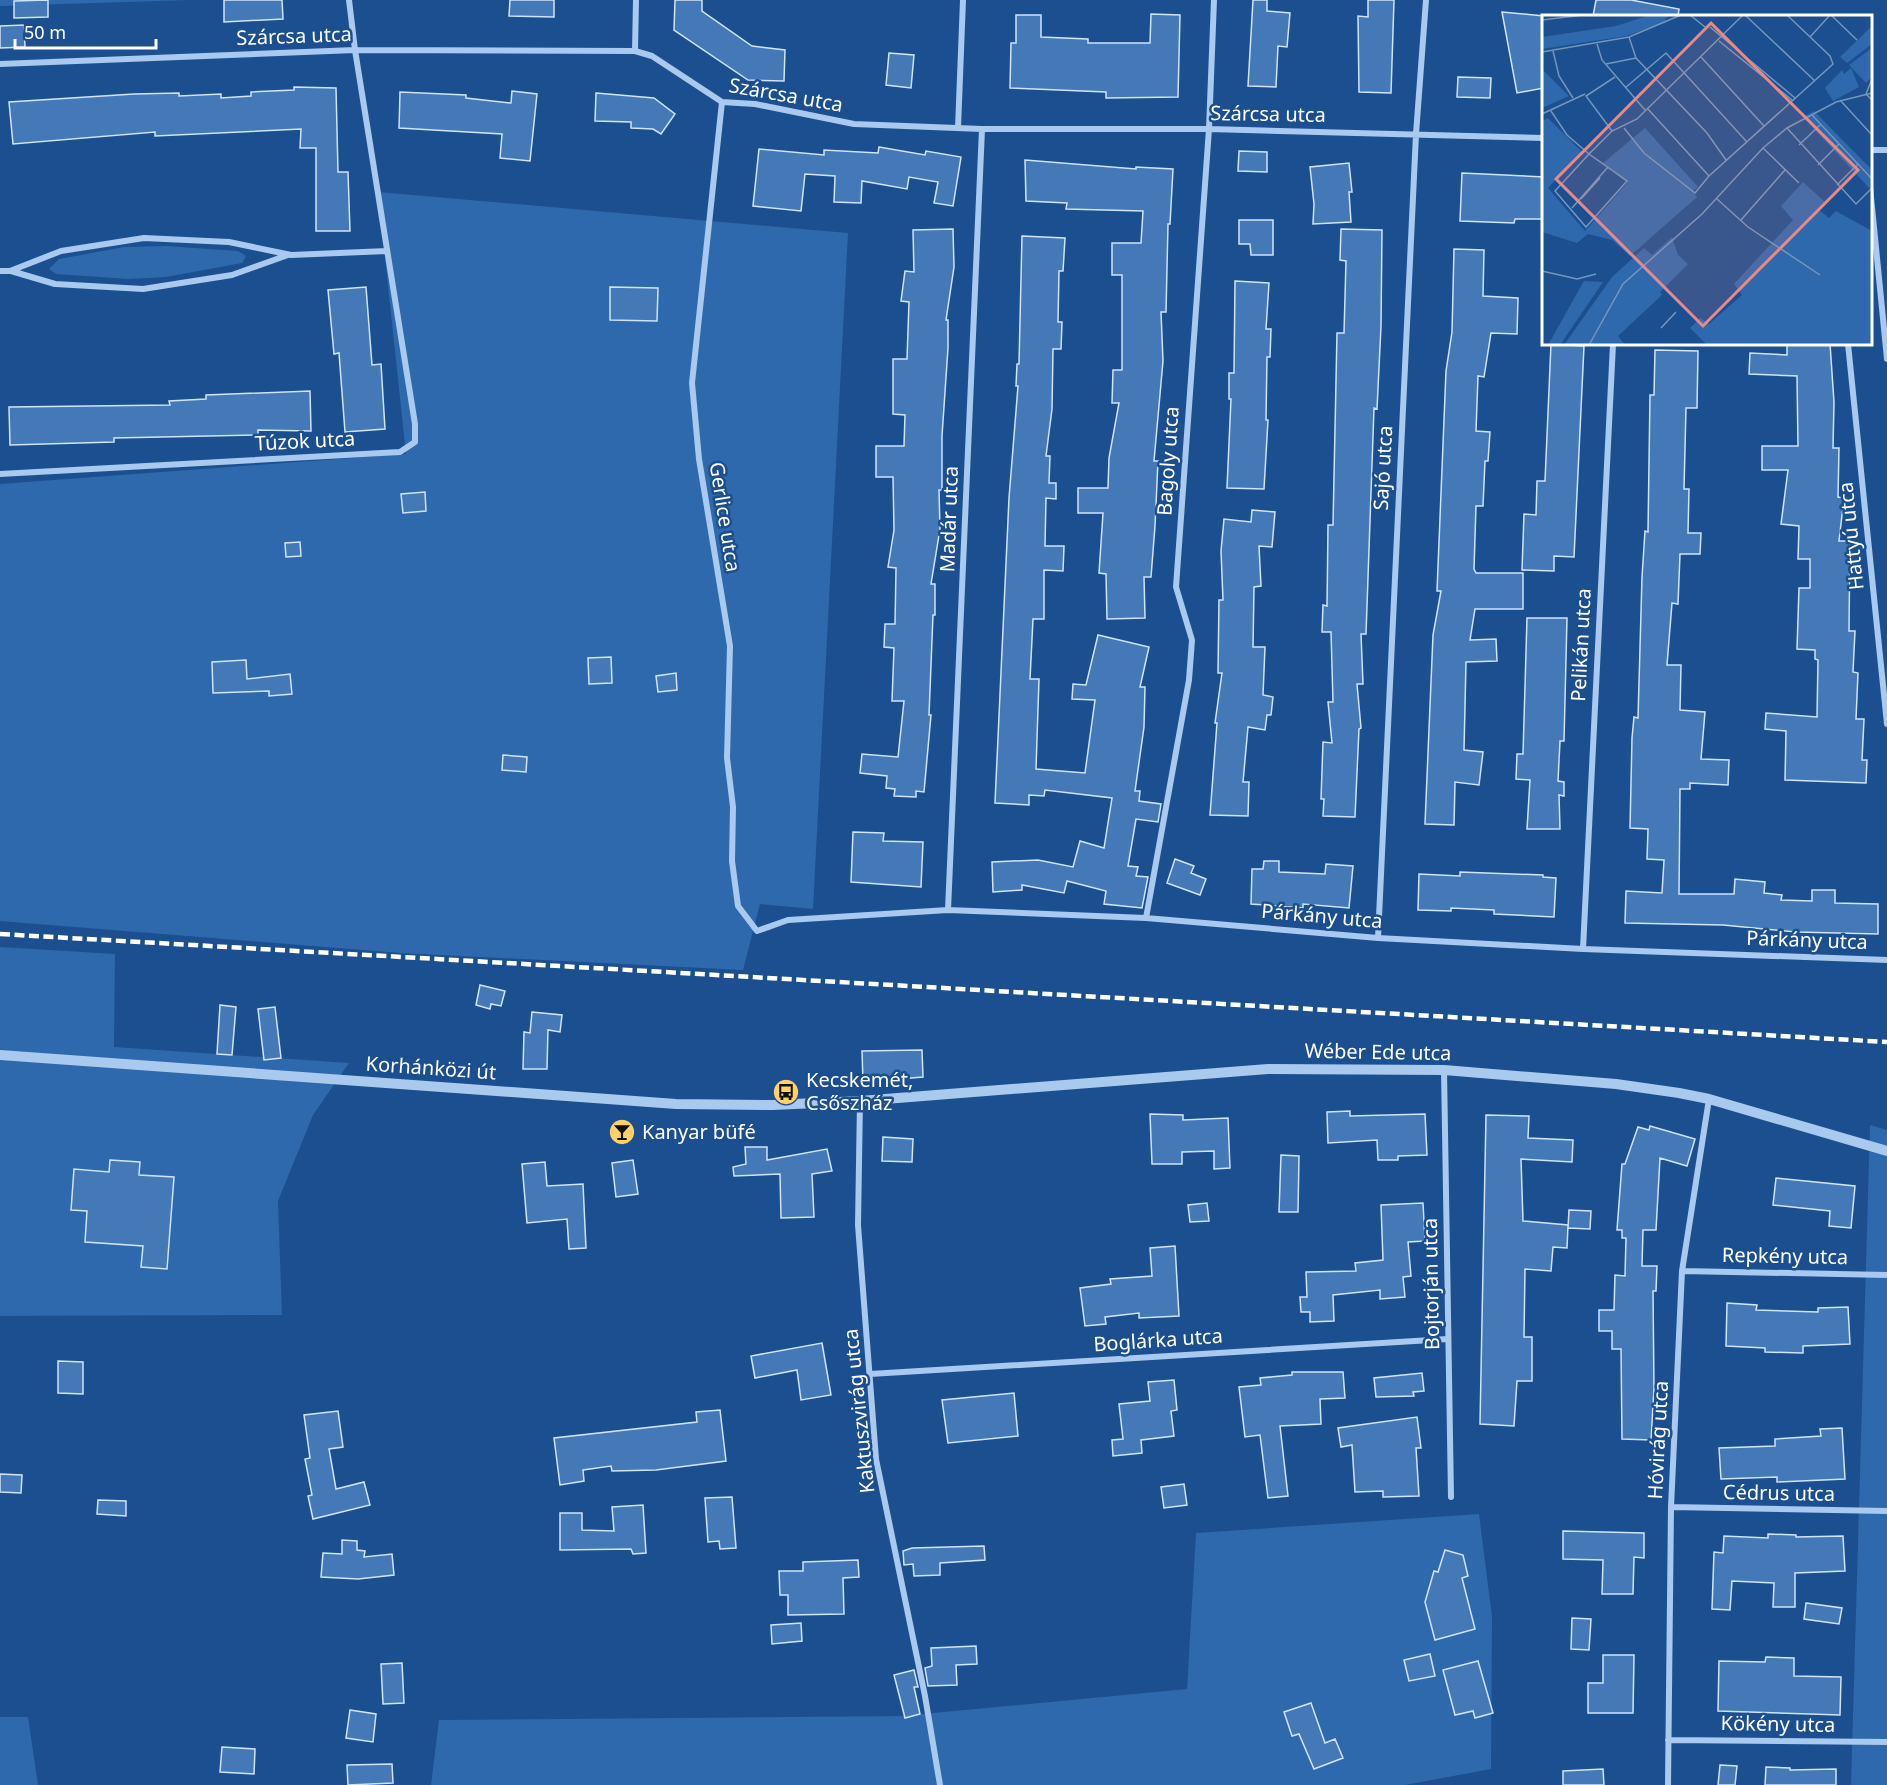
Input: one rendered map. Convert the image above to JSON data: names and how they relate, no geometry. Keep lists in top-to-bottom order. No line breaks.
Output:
{"streets":{"street":["Szárcsa utca","Túzok utca","Bagoly utca","Sajó utca","Gerlice utca","Madár utca","Hattyú utca","Pelikán utca","Párkány utca","Wéber Ede utca","Korhánközi út","Repkény utca","Bojtorján utca","Boglárka utca","Kaktuszvirág utca","Hóvirág utca","Cédrus utca","Kökény utca"]},"crossings":[["Szárcsa utca","Túzok utca"],["Szárcsa utca","Bagoly utca"],["Szárcsa utca","Sajó utca"],["Szárcsa utca","Gerlice utca"],["Szárcsa utca","Madár utca"],["Bagoly utca","Párkány utca"],["Sajó utca","Párkány utca"],["Gerlice utca","Párkány utca"],["Madár utca","Párkány utca"],["Pelikán utca","Párkány utca"],["Wéber Ede utca","Korhánközi út"],["Wéber Ede utca","Bojtorján utca"],["Wéber Ede utca","Kaktuszvirág utca"],["Wéber Ede utca","Hóvirág utca"],["Korhánközi út","Kaktuszvirág utca"],["Repkény utca","Hóvirág utca"],["Bojtorján utca","Boglárka utca"],["Boglárka utca","Kaktuszvirág utca"],["Hóvirág utca","Cédrus utca"],["Hóvirág utca","Kökény utca"]],"places":{"bus stop":["Kecskemét, Csőszház"],"bar":["Kanyar büfé"]},"scale_bar":"50 m"}
